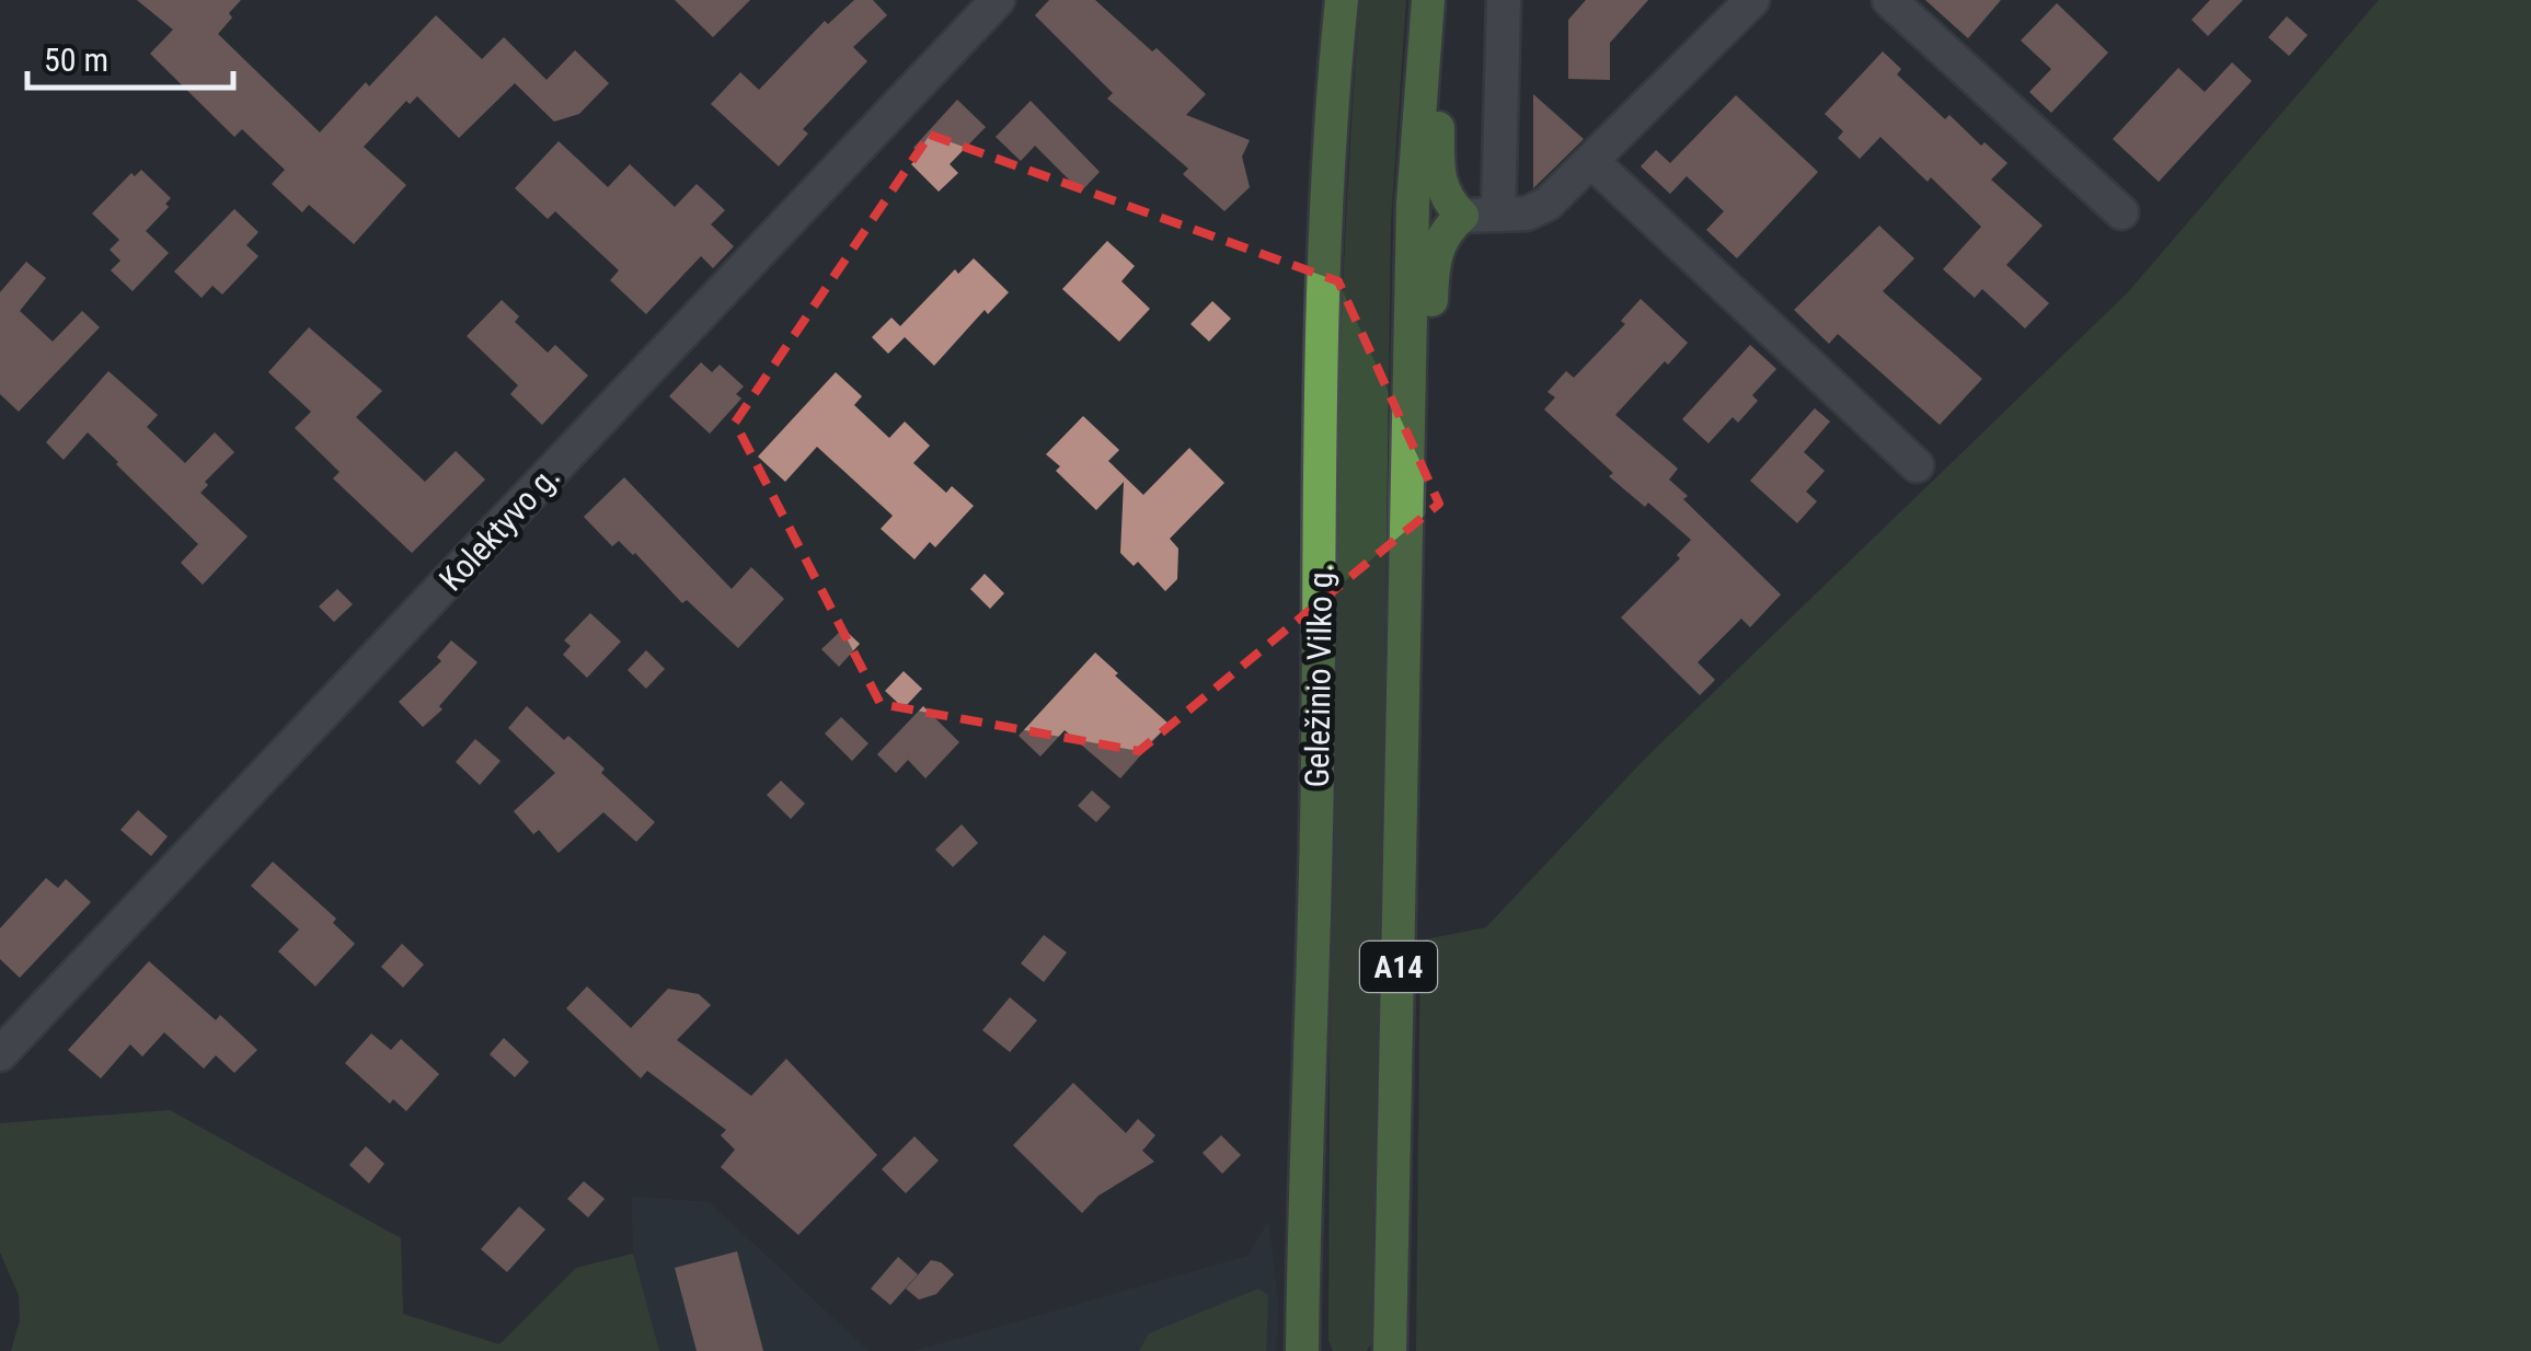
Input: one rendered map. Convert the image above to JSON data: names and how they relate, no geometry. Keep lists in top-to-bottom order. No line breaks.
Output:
{"streets":{"highway":["Geležinio Vilko g.","A14"],"street":["Kolektyvo g."]},"scale_bar":"50 m"}
